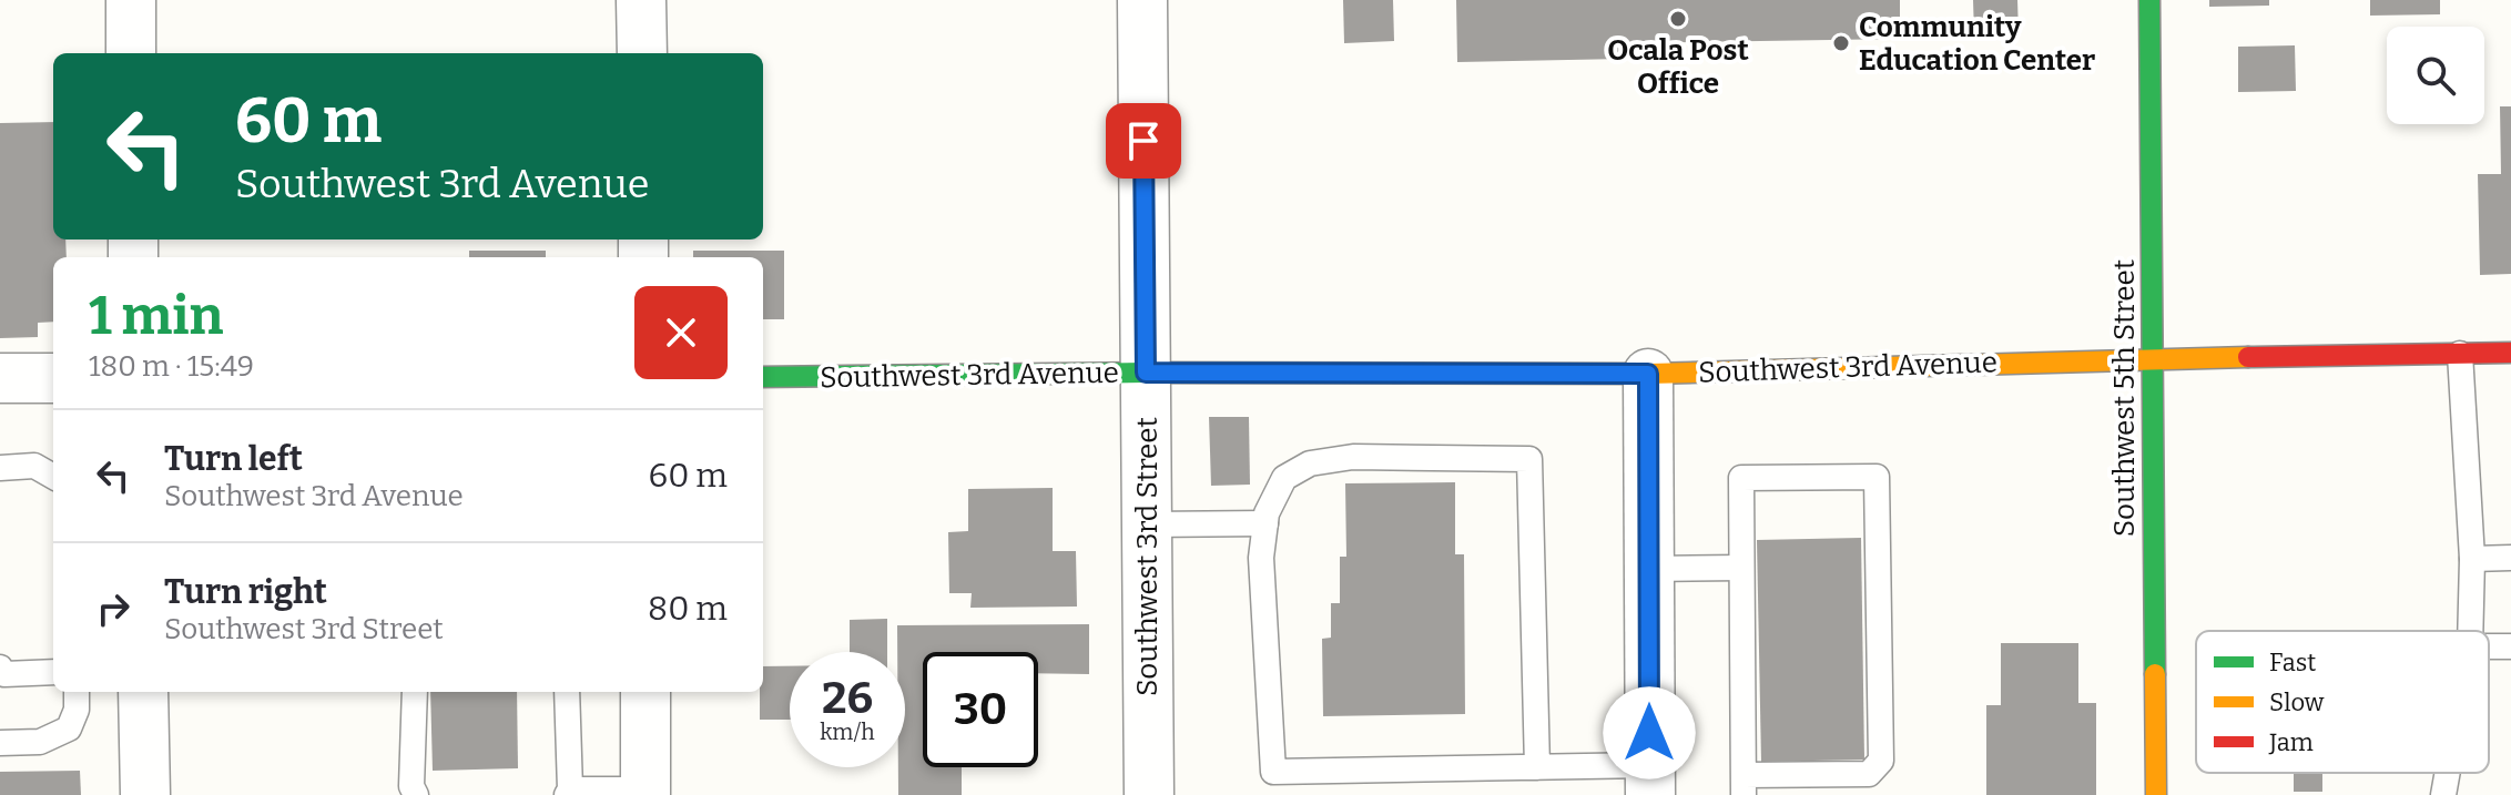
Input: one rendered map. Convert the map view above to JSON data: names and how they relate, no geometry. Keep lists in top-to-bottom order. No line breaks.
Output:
{"streets":{"street":["Southwest 3rd Avenue","Southwest 5th Street","Southwest 3rd Street"]},"crossings":[["Southwest 3rd Avenue","Southwest 5th Street"],["Southwest 3rd Avenue","Southwest 3rd Street"]],"places":["Ocala Post Office","Community Education Center"],"legend":["Fast","Slow","Jam"],"page":{"turn":["60 m","Southwest 3rd Avenue"],"heading":["1 min","180 m · 15:49"],"list":[{"name":"Turn left","note":"Southwest 3rd Avenue","value":"60 m"},{"name":"Turn right","note":"Southwest 3rd Street","value":"80 m"}],"speed":"26 km/h","limit":"30"}}
